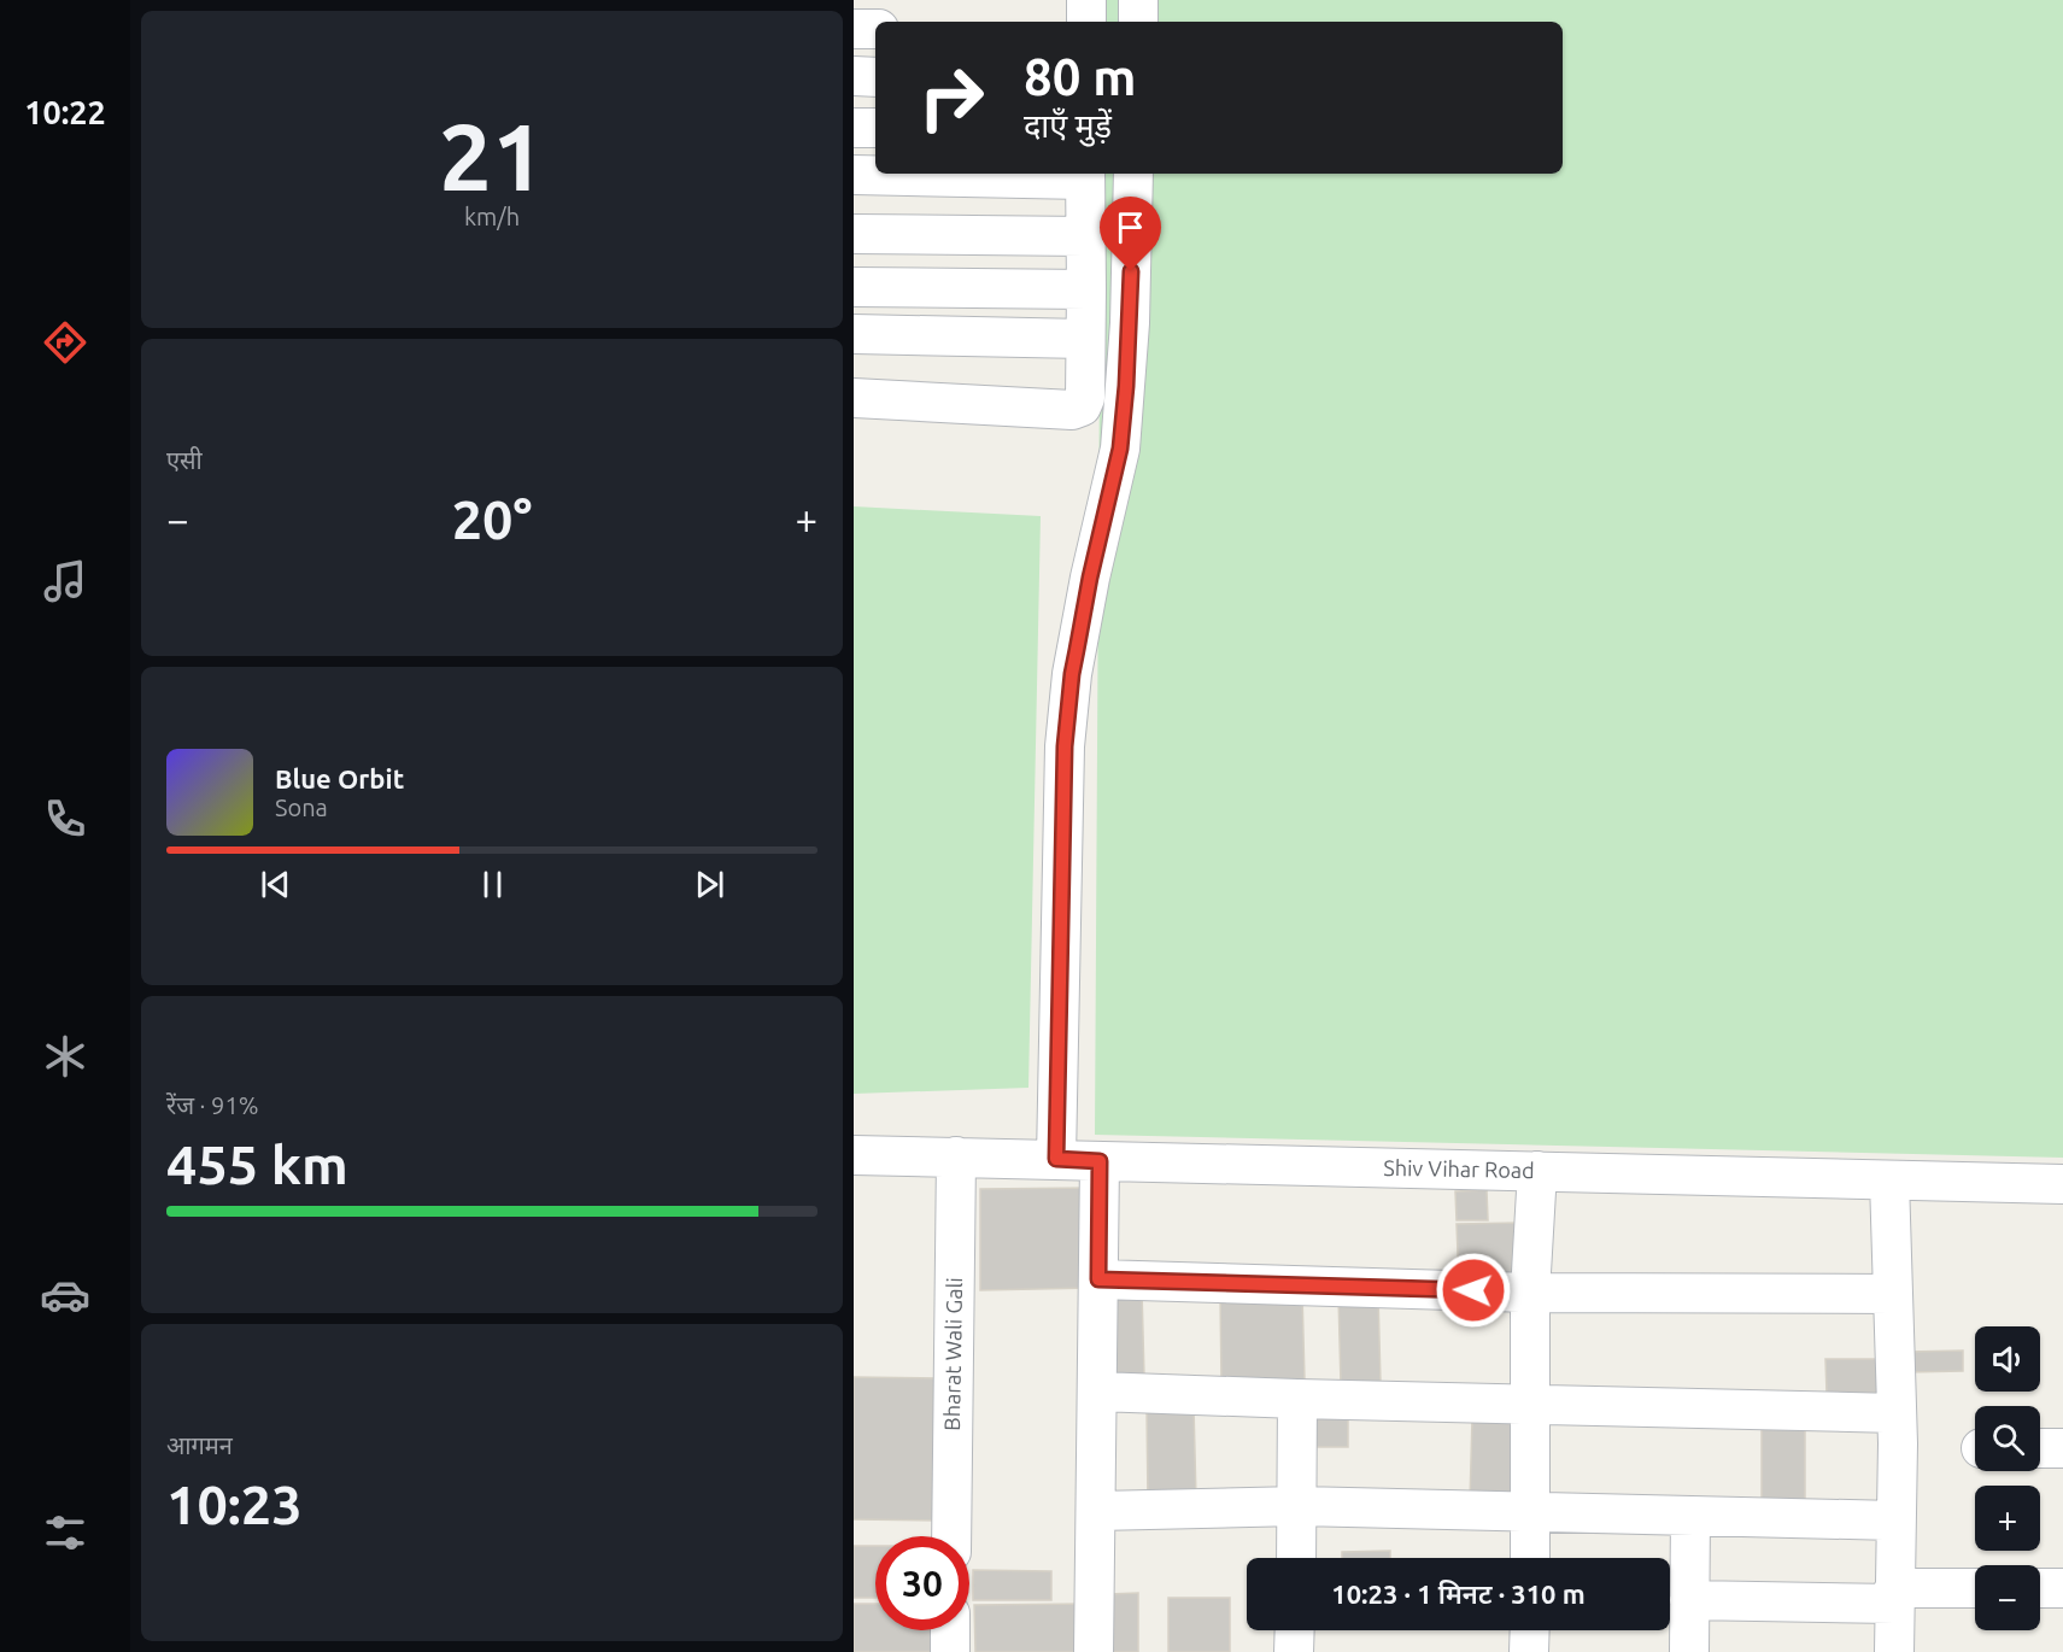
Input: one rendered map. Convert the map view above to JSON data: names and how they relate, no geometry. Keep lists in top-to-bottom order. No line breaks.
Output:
{"streets":{"street":["Shiv Vihar Road","Bharat Wali Gali"]},"crossings":[["Shiv Vihar Road","Bharat Wali Gali"]],"page":{"tabs":"10:22","tile":[["21","km/h"],"एसी",["रेंज · 91%","455 km"],["आगमन","10:23"]],"turn":["80 m","दाएँ मुड़ें"],"heat":["−","20°","+"],"song":["Blue Orbit","Sona"],"map_buttons":["+","−"],"limit":"30","trip":"10:23 · 1 मिनट · 310 m"}}
